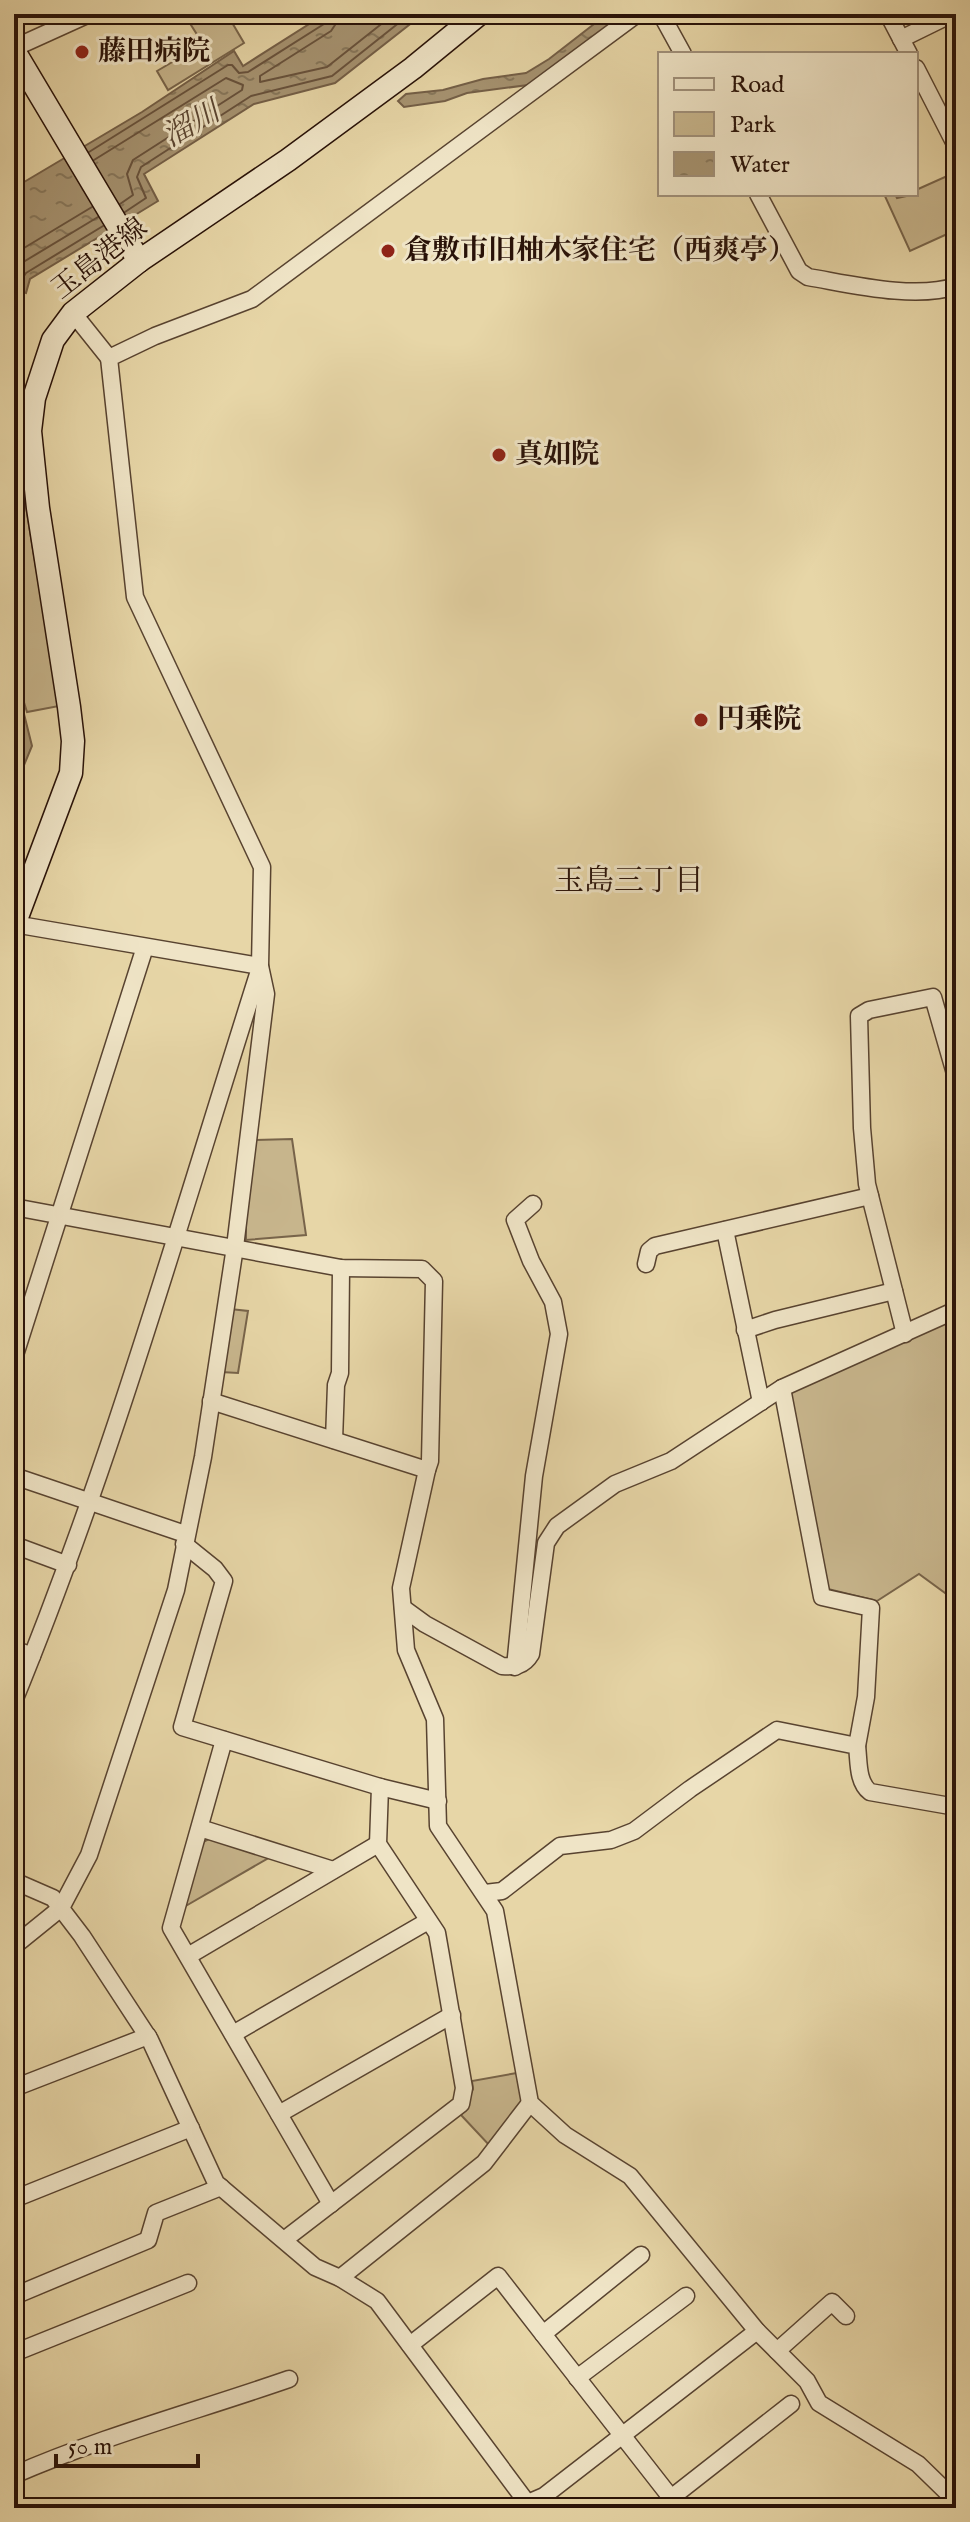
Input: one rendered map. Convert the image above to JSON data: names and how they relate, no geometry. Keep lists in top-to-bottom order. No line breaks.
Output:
{"streets":{"main road":["玉島港線"]},"districts":["玉島三丁目"],"water":["溜川"],"places":["藤田病院","倉敷市旧柚木家住宅（西爽亭）","真如院","円乗院"],"legend":["Road","Park","Water"],"scale_bar":"50 m"}
